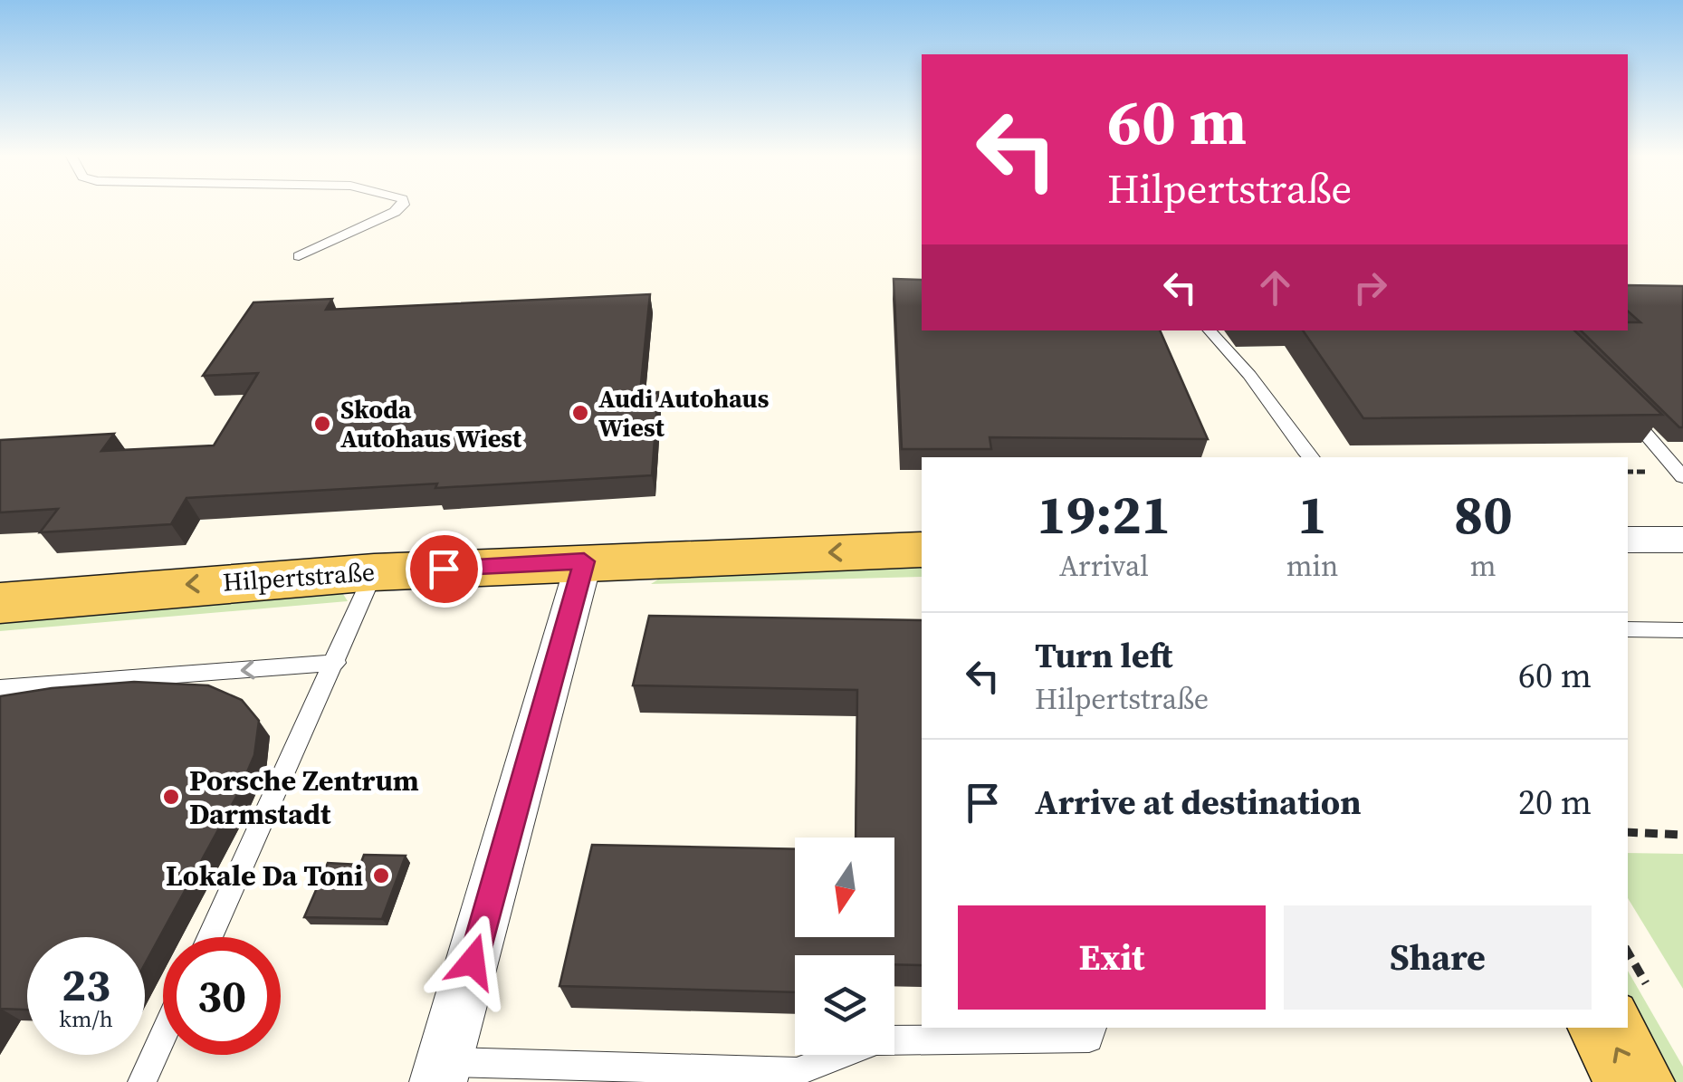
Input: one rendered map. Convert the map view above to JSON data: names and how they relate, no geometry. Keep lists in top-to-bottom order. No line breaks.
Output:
{"streets":{"main road":["Hilpertstraße"]},"one_way":["Hilpertstraße"],"places":["Audi Autohaus Wiest","Skoda Autohaus Wiest","Porsche Zentrum Darmstadt","Lokale Da Toni"],"north":"bottom","page":{"turn":["60 m","Hilpertstraße"],"eta":["19:21","Arrival","1","min","80","m"],"list":[{"name":"Turn left","note":"Hilpertstraße","value":"60 m"},{"name":"Arrive at destination","value":"20 m"}],"buttons":["Exit","Share"],"speed":"23 km/h","limit":"30"}}
